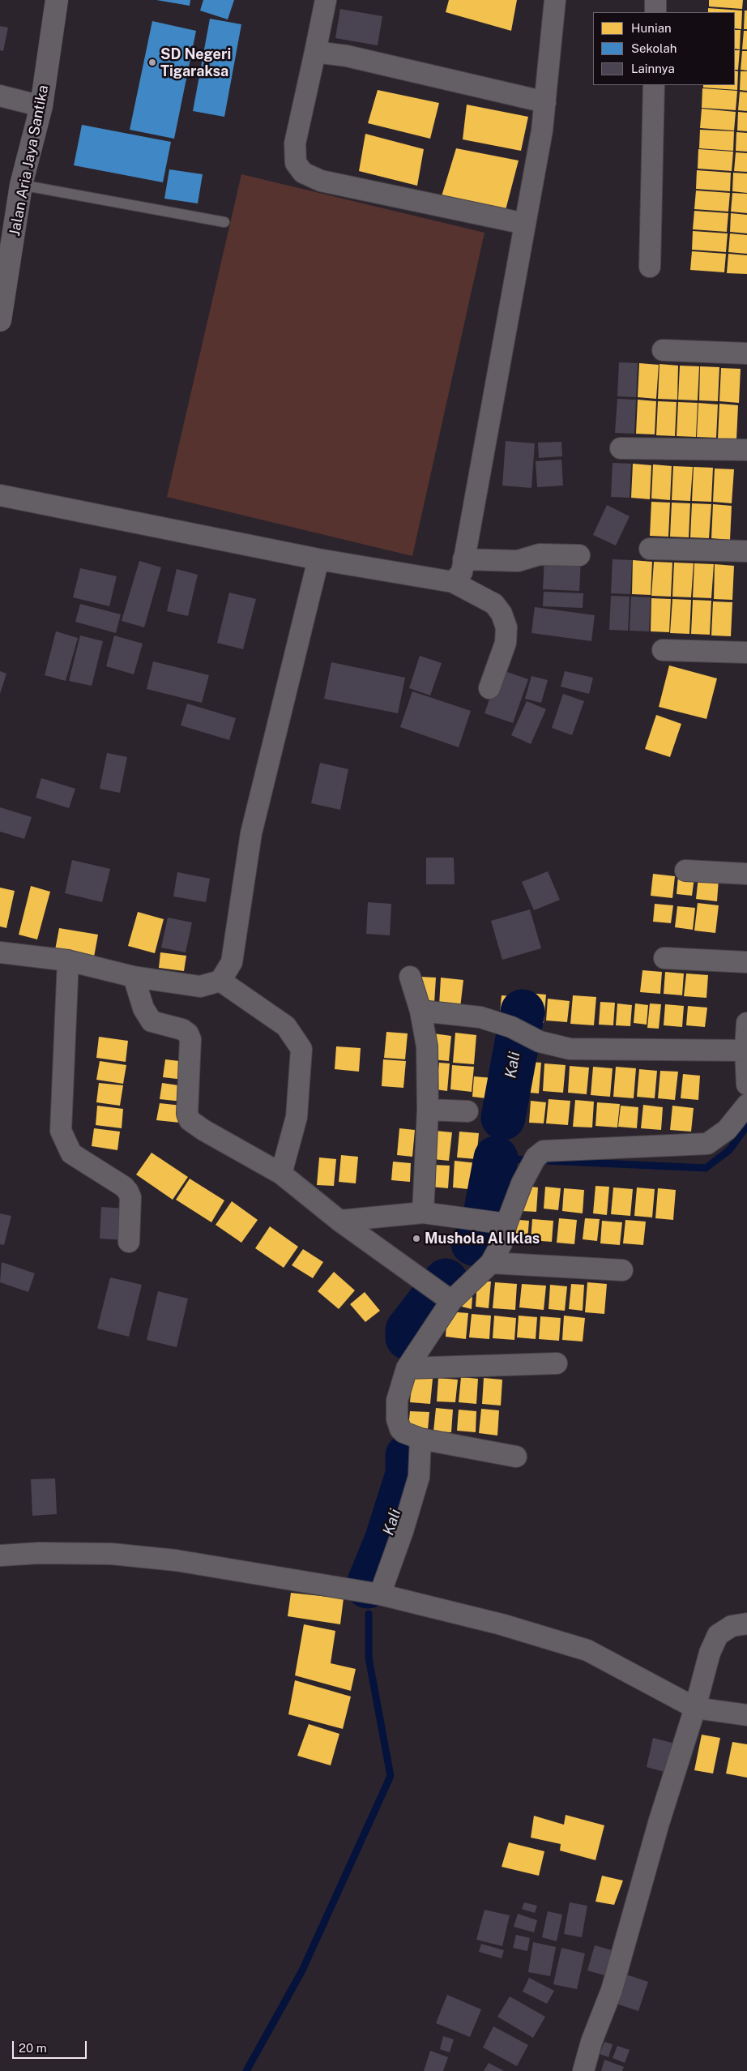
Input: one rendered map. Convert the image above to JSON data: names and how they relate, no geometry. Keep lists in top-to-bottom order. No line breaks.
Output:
{"streets":{"street":["Jalan Aria Jaya Santika"]},"water":["Kali"],"places":["SD Negeri Tigaraksa","Mushola Al Iklas"],"legend":["Hunian","Sekolah","Lainnya"],"scale_bar":"20 m"}
